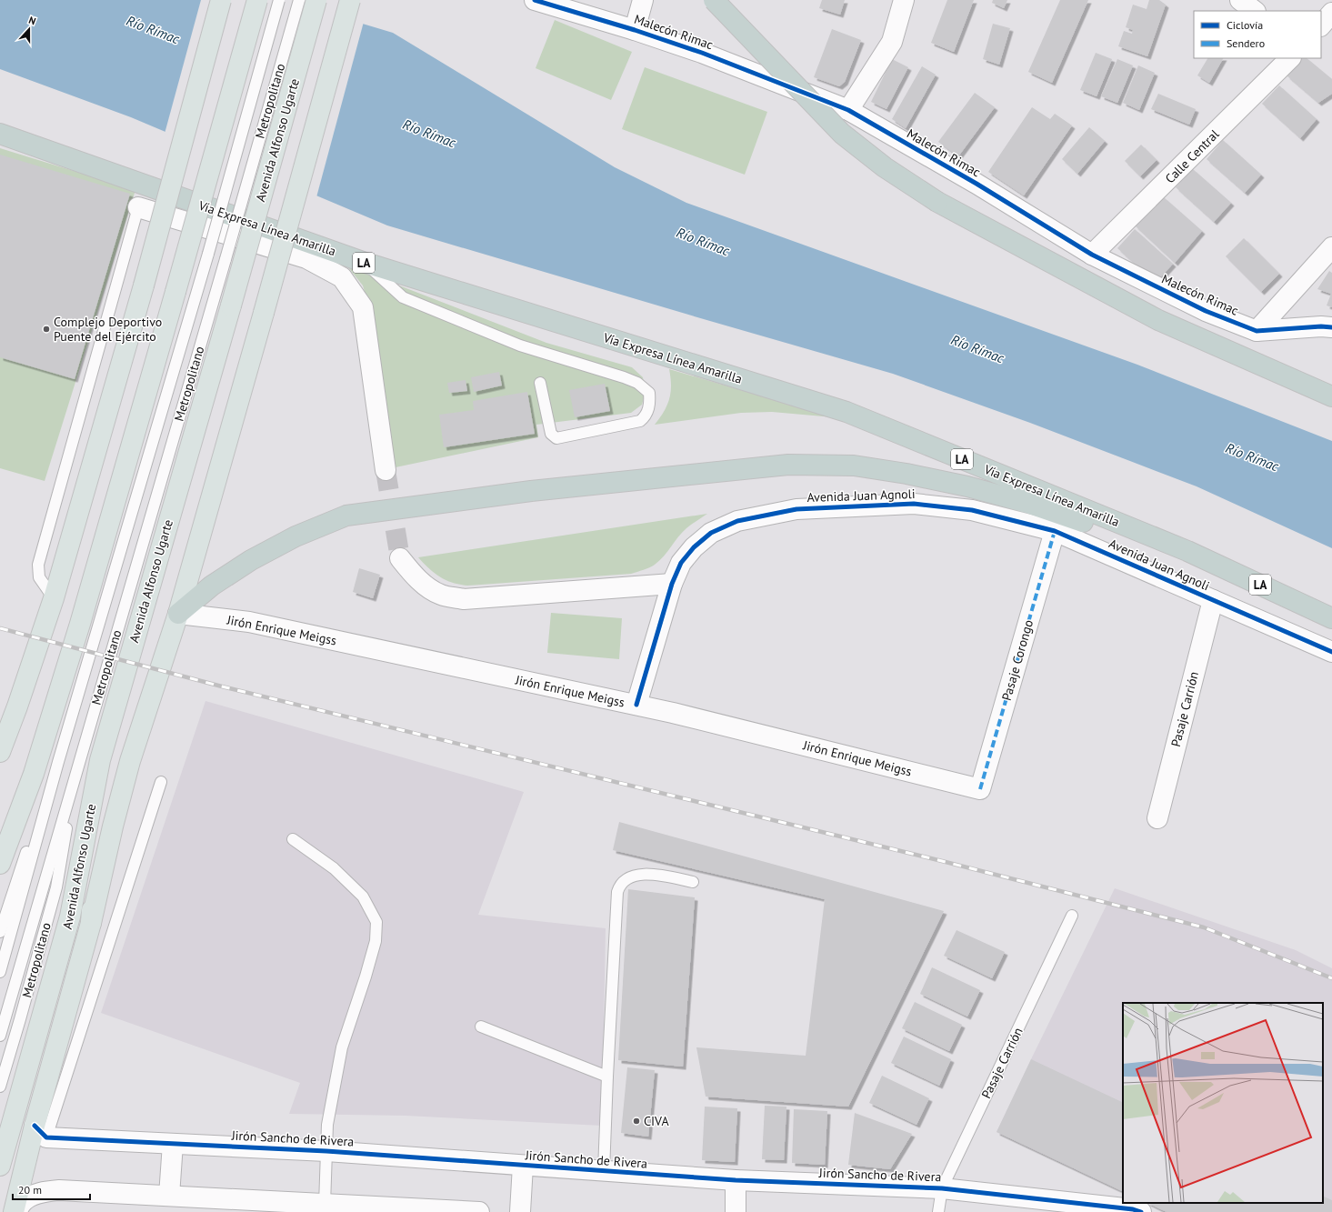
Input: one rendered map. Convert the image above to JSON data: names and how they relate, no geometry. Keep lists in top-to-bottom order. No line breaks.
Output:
{"streets":{"highway":["Vía Expresa Línea Amarilla","LA"],"main road":["Avenida Alfonso Ugarte"],"street":["Malecón Rimac","Calle Central","Avenida Juan Agnoli","Jirón Enrique Meigss","Pasaje Corongo","Pasaje Carrión","Jirón Sancho de Rivera"],"lane":["Metropolitano"]},"crossings":[["Malecón Rimac","Calle Central"],["Avenida Alfonso Ugarte","Jirón Enrique Meigss"],["Avenida Juan Agnoli","Jirón Enrique Meigss"],["Avenida Juan Agnoli","Pasaje Corongo"],["Avenida Juan Agnoli","Pasaje Carrión"],["Jirón Enrique Meigss","Pasaje Corongo"],["Pasaje Carrión","Jirón Sancho de Rivera"]],"water":["Río Rímac"],"places":["Complejo Deportivo Puente del Ejército","CIVA"],"legend":["Ciclovía","Sendero"],"scale_bar":"20 m","north":"top"}
